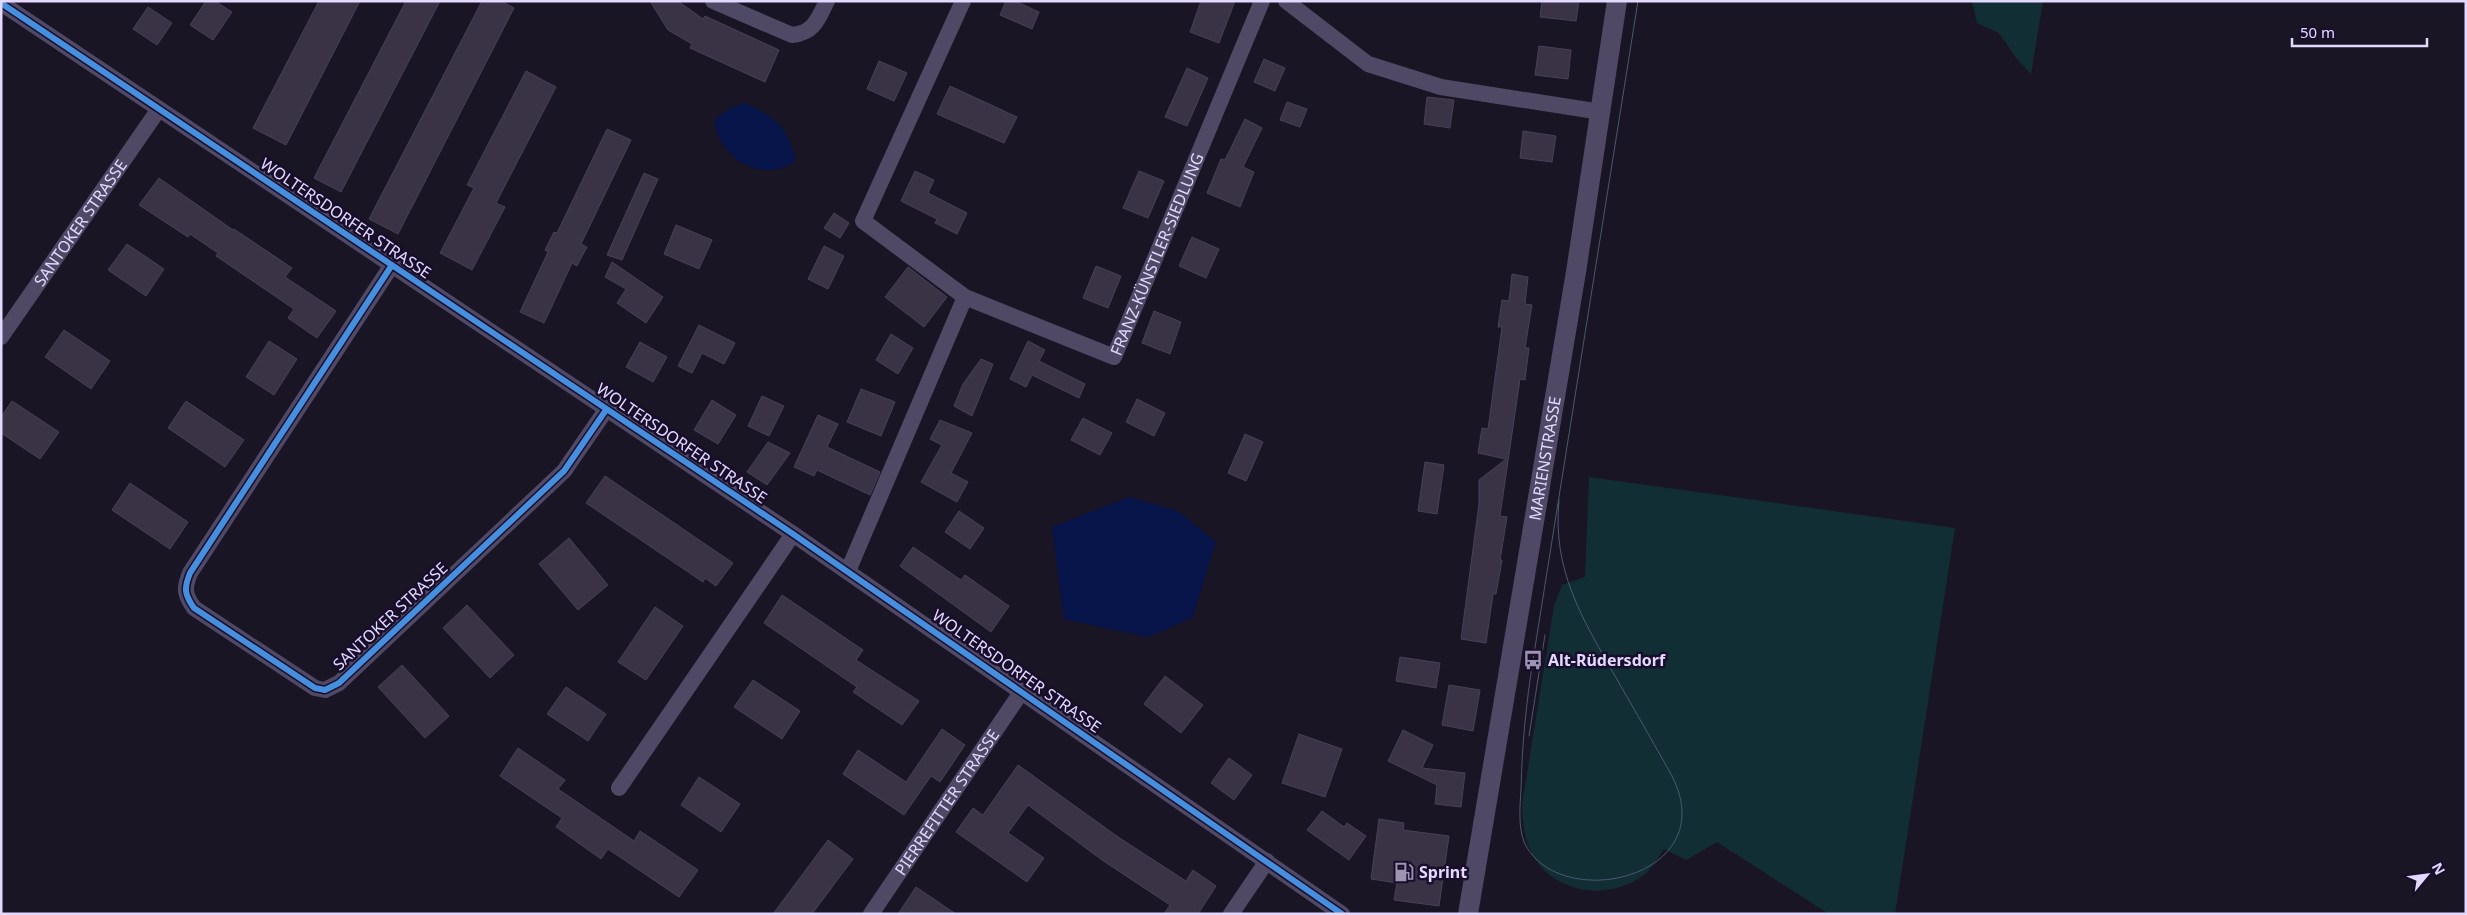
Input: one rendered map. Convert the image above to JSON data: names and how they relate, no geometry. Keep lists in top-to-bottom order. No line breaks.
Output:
{"streets":{"street":["WOLTERSDORFER STRASSE","SANTOKER STRASSE","FRANZ-KÜNSTLER-SIEDLUNG","MARIENSTRASSE","PIERREFITTER STRASSE"]},"crossings":[["WOLTERSDORFER STRASSE","SANTOKER STRASSE"],["WOLTERSDORFER STRASSE","PIERREFITTER STRASSE"]],"places":{"bus stop":["Alt-Rüdersdorf"],"fuel station":["Sprint"]},"scale_bar":"50 m","north":"top right"}
